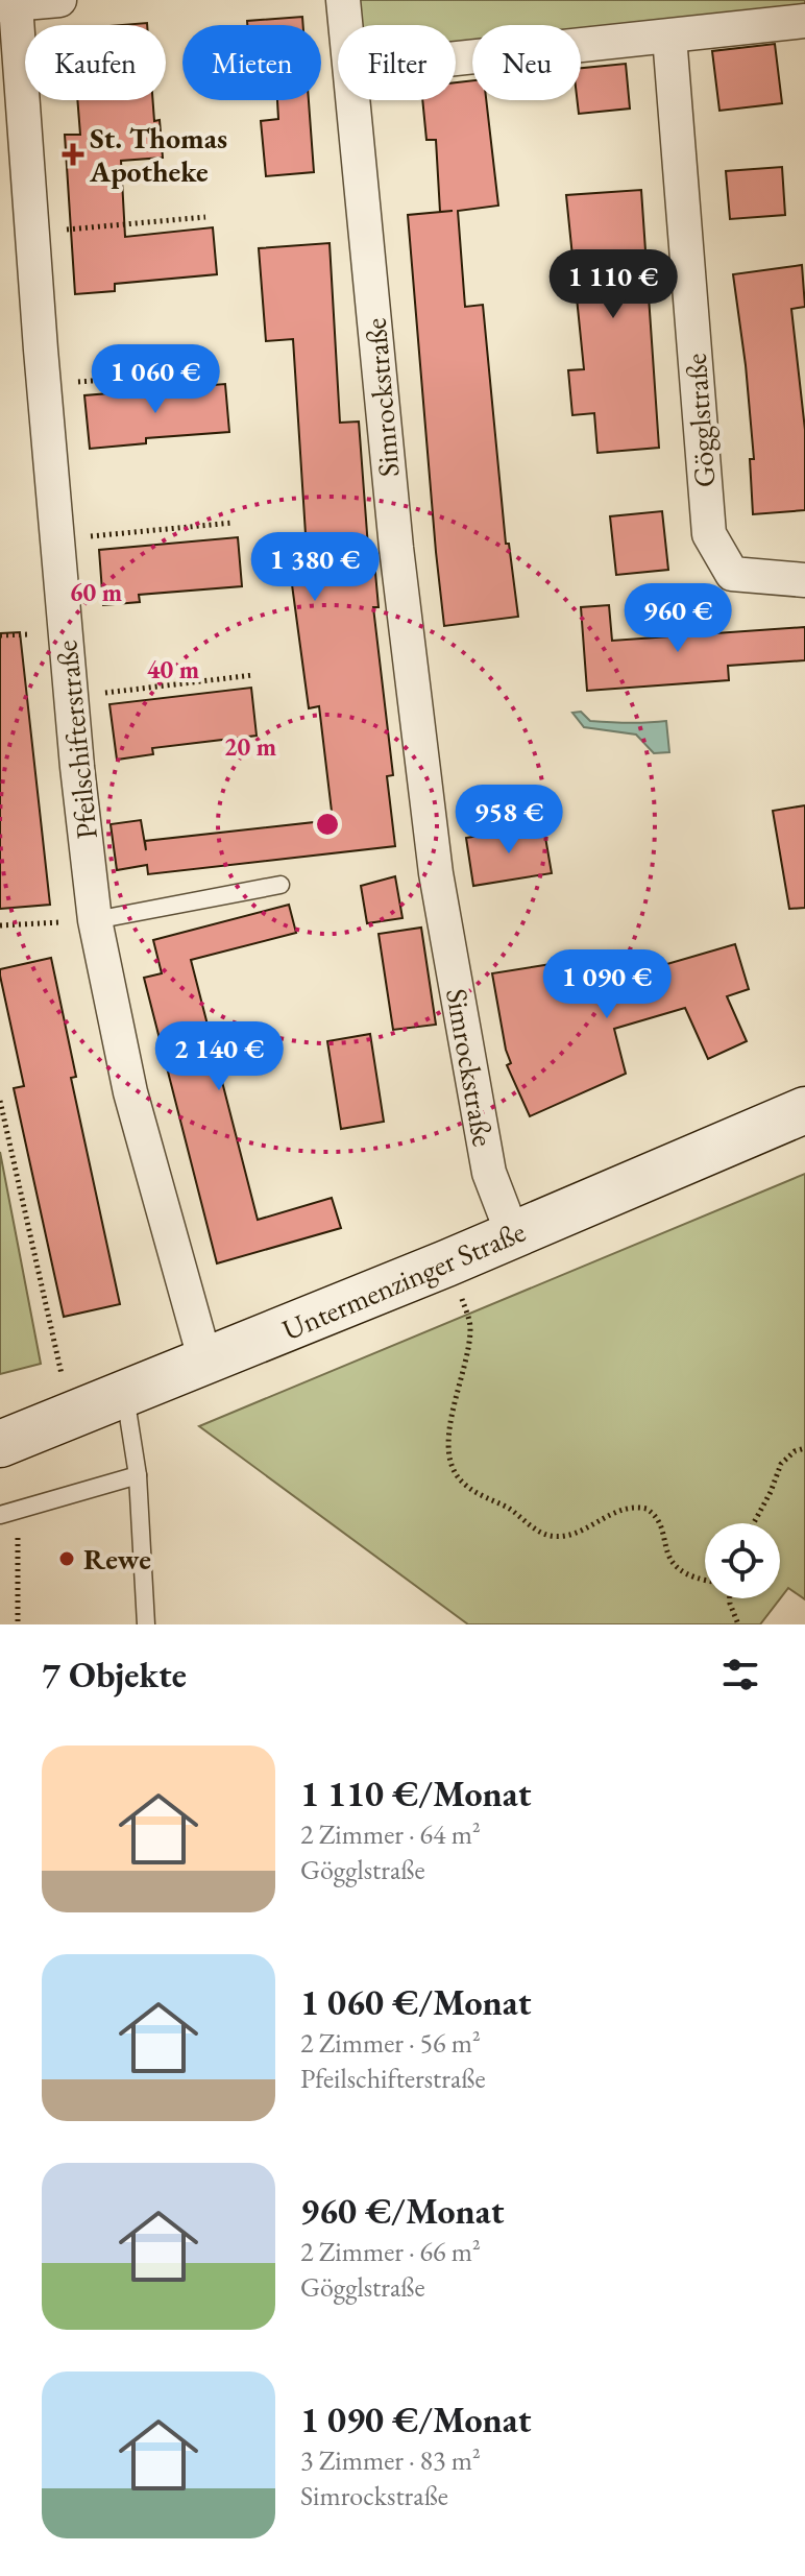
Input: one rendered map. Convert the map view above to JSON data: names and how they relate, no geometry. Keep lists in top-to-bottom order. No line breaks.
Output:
{"streets":{"street":["Simrockstraße","Gögglstraße","Pfeilschifterstraße","Untermenzinger Straße"]},"crossings":[["Simrockstraße","Untermenzinger Straße"],["Pfeilschifterstraße","Untermenzinger Straße"]],"places":{"health":["St. Thomas Apotheke"],"other":["Rewe"]},"page":{"chip":["Kaufen","Mieten","Filter","Neu"],"price":["1 110 €","1 060 €","1 380 €","960 €","958 €","1 090 €","2 140 €"],"heading":"7 Objekte","list":[{"name":"1 110 €/Monat","note":"2 Zimmer · 64 m² · Gögglstraße"},{"name":"1 060 €/Monat","note":"2 Zimmer · 56 m² · Pfeilschifterstraße"},{"name":"960 €/Monat","note":"2 Zimmer · 66 m² · Gögglstraße"},{"name":"1 090 €/Monat","note":"3 Zimmer · 83 m² · Simrockstraße"}]},"rings":["60 m","40 m","20 m"]}
